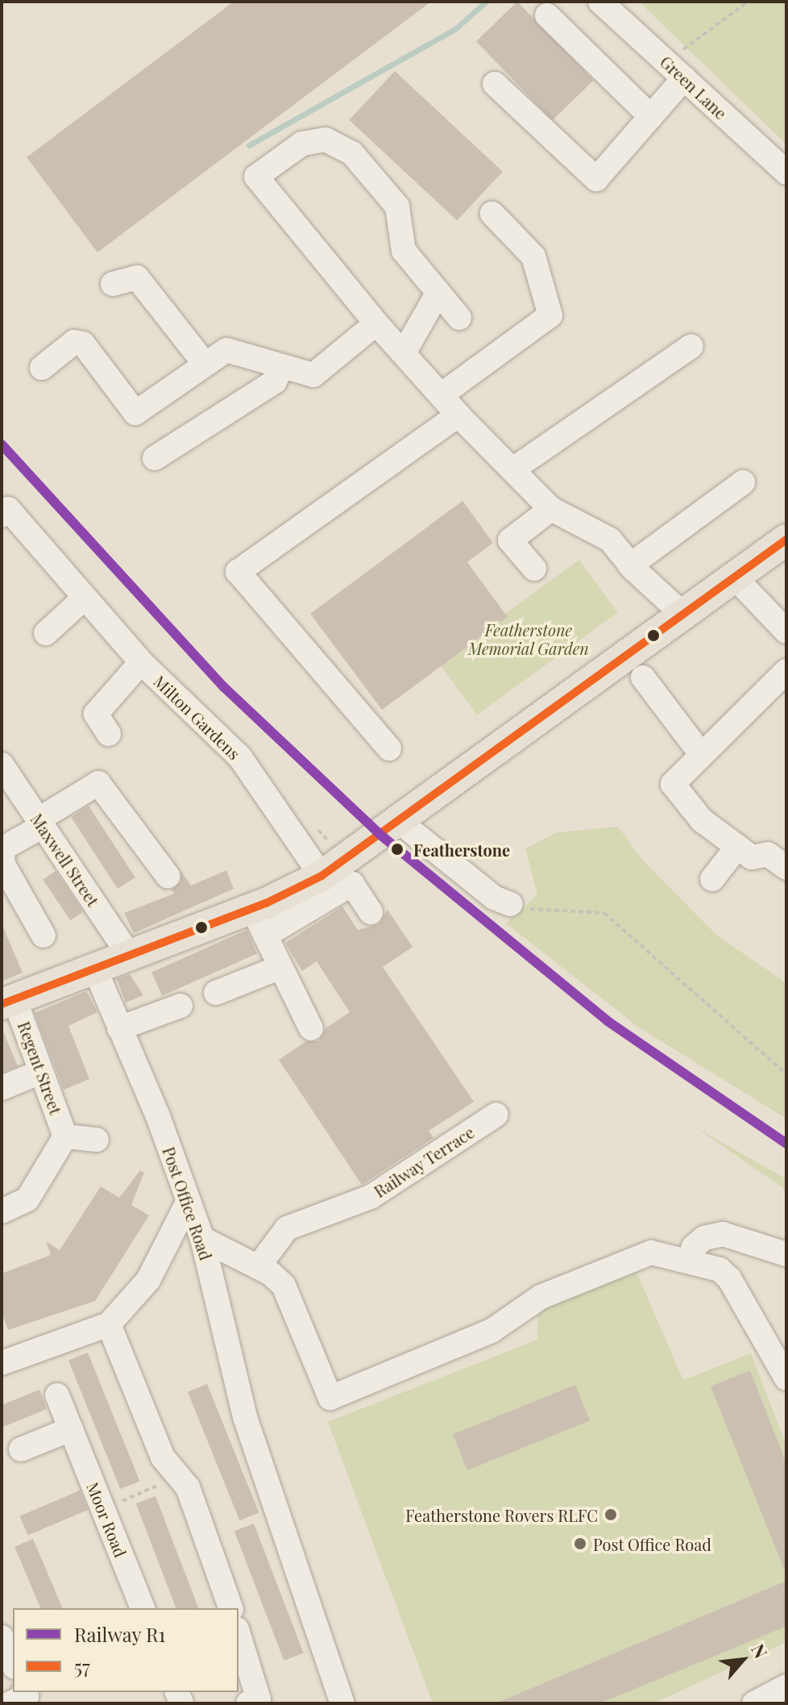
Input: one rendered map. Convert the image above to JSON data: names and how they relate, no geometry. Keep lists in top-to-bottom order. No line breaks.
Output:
{"streets":{"street":["Green Lane","Milton Gardens","Maxwell Street","Regent Street","Railway Terrace","Post Office Road","Moor Road"]},"parks":["Featherstone Memorial Garden"],"places":["Featherstone","Featherstone Rovers RLFC","Post Office Road"],"lines":["rail line R1","transit line 57"],"legend":["Railway R1","57"],"north":"top right"}
